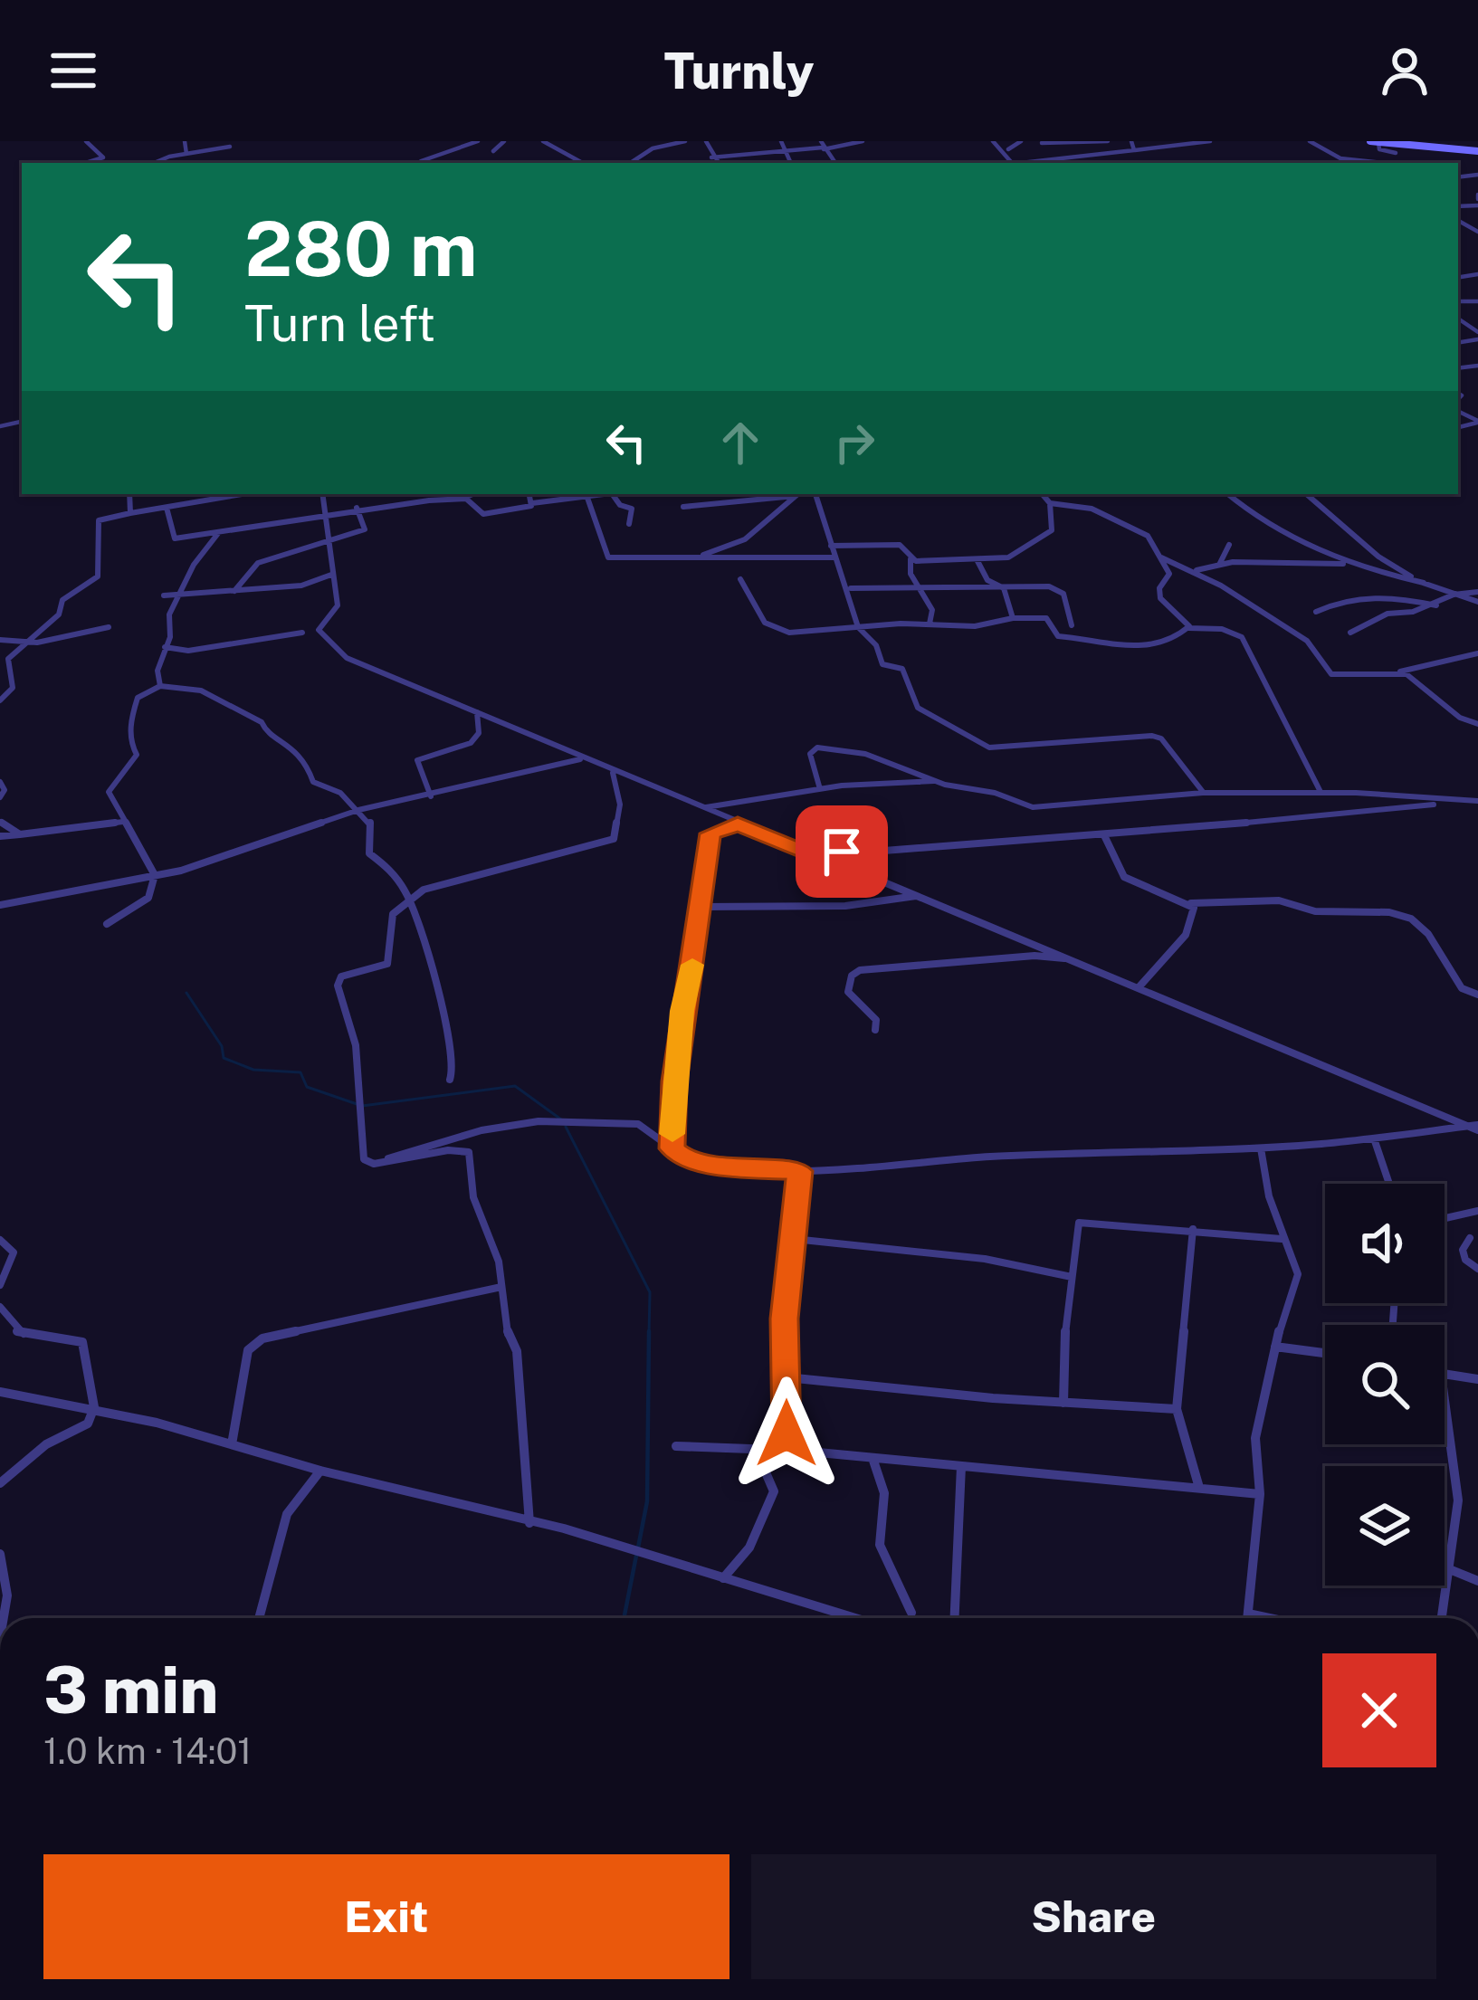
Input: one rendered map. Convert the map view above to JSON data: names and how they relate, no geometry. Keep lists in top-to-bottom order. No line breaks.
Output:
{"page":{"header":"Turnly","turn":["280 m","Turn left"],"heading":["3 min","1.0 km · 14:01"],"buttons":["Exit","Share"]}}
